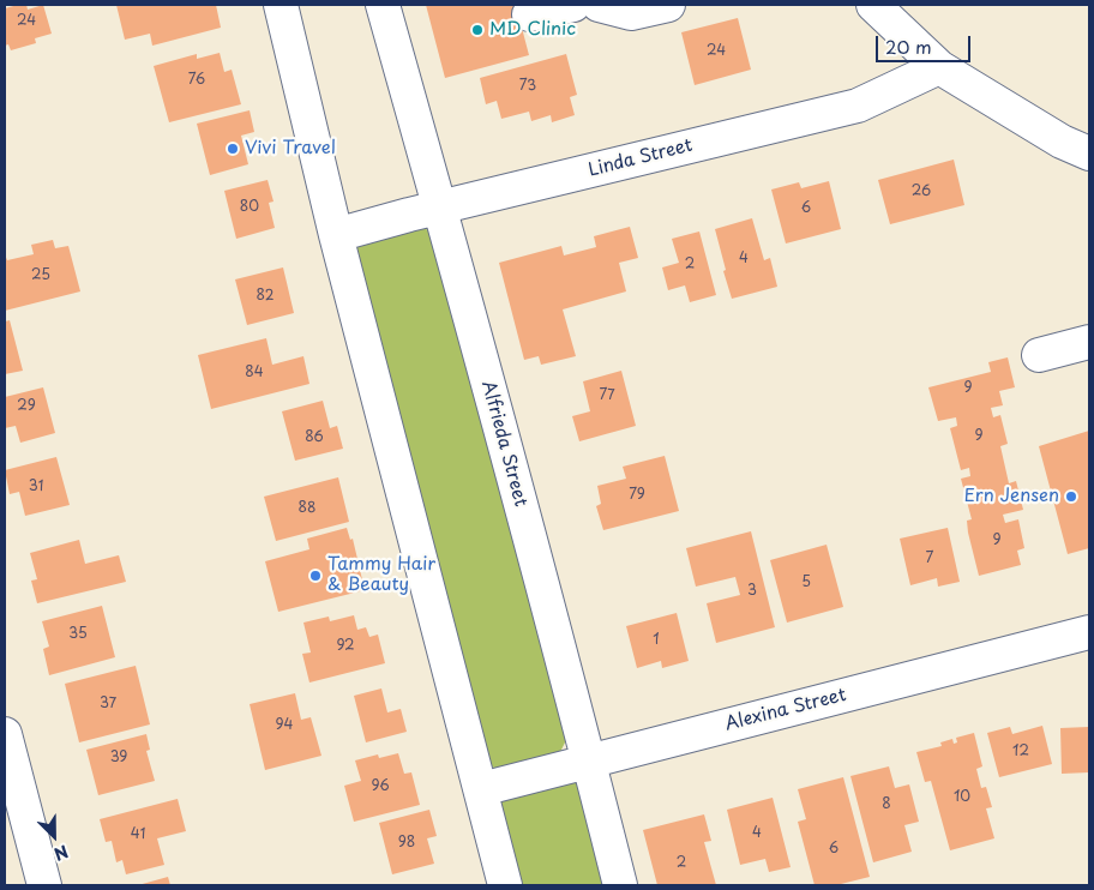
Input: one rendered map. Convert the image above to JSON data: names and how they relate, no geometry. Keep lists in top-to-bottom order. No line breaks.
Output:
{"streets":{"street":["Linda Street","Alfrieda Street","Alexina Street"]},"crossings":[["Linda Street","Alfrieda Street"],["Alfrieda Street","Alexina Street"]],"places":["MD Clinic","Vivi Travel","Ern Jensen","Tammy Hair & Beauty"],"house_numbers":["24","24","76","73","26","80","6","4","2","25","82","84","9","77","29","9","86","31","79","88","9","7","5","3","35","1","92","37","94","12","39","96","10","8","4","41","98","6","2"],"scale_bar":"20 m","north":"bottom right"}
